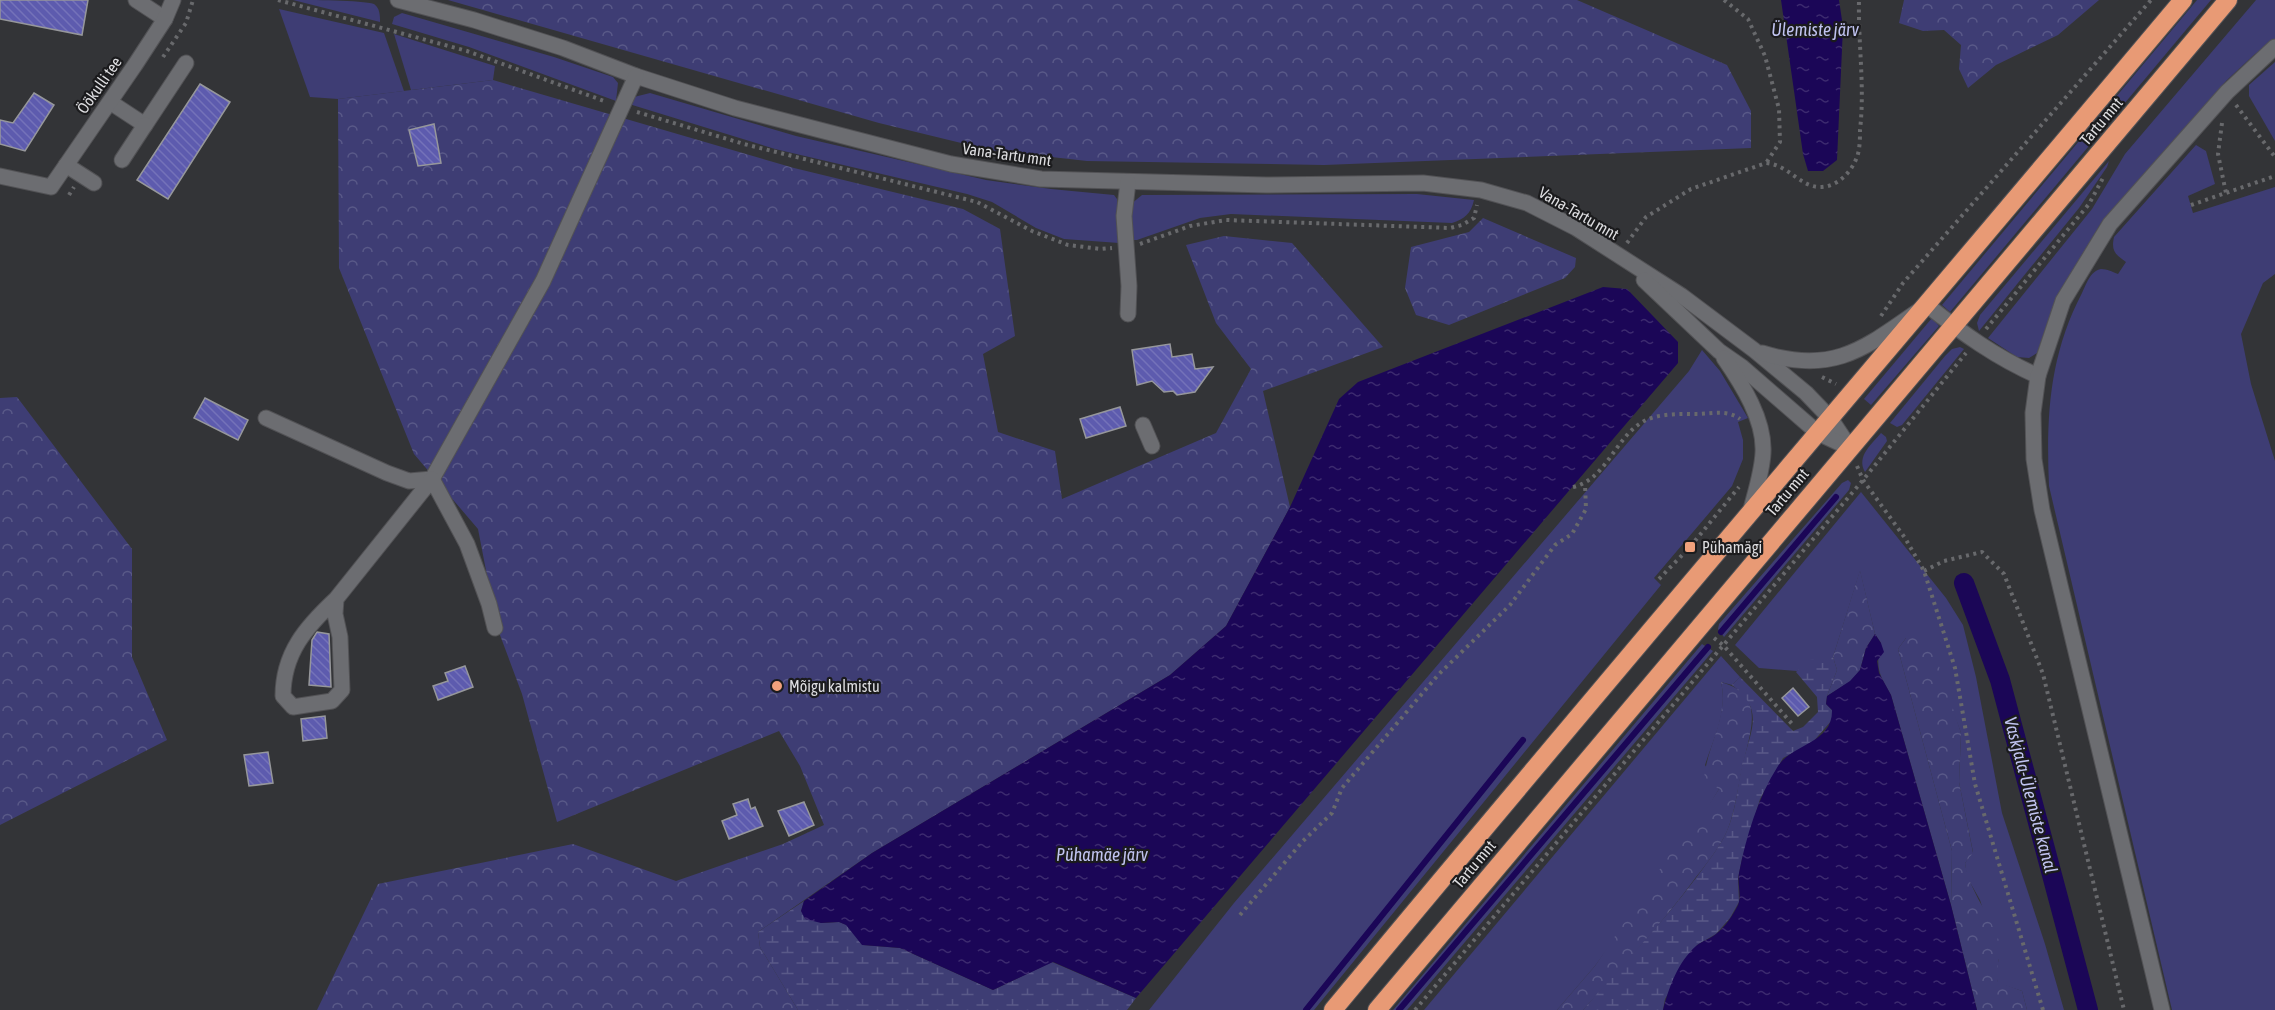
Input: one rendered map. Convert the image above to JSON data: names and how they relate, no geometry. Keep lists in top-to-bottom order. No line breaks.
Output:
{"streets":{"highway":["Tartu mnt"],"street":["Öökulli tee","Vana-Tartu mnt"]},"crossings":[["Tartu mnt","Vana-Tartu mnt"]],"water":["Ülemiste järv","Vaskjala-Ülemiste kanal","Pühamäe järv"],"places":{"transit":["Pühamägi"],"other":["Mõigu kalmistu"]}}
